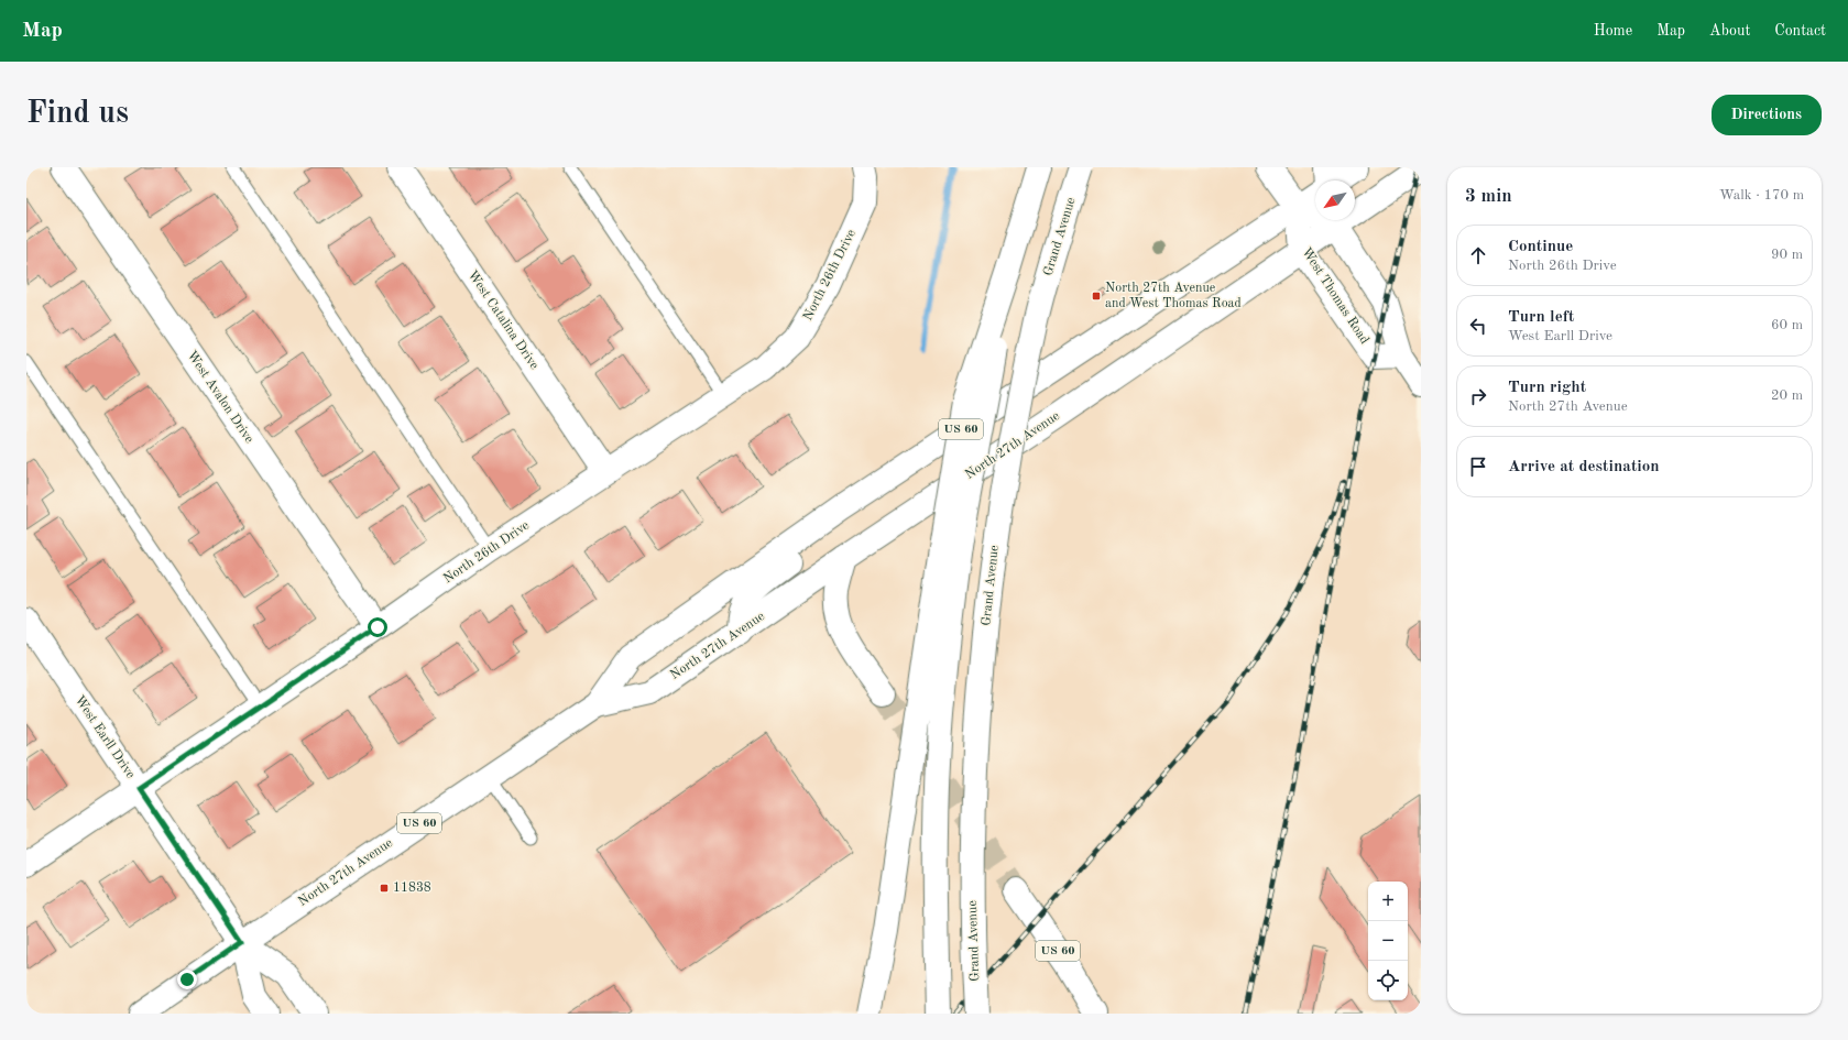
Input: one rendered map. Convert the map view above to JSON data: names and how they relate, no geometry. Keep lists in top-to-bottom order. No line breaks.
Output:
{"streets":{"main road":["Grand Avenue","North 26th Drive","West Thomas Road","West Catalina Drive","West Avalon Drive","US 60","North 27th Avenue","West Earll Drive"]},"crossings":[["North 26th Drive","West Catalina Drive"],["North 26th Drive","West Avalon Drive"],["North 26th Drive","West Earll Drive"],["West Thomas Road","North 27th Avenue"],["North 27th Avenue","West Earll Drive"]],"places":{"transit":["North 27th Avenue and West Thomas Road","11838"]},"north":"bottom left","page":{"header":"Map","nav":["Home","Map","About","Contact"],"buttons":"Directions","title":"Find us","heading":["3 min","Walk · 170 m"],"list":[["Continue","North 26th Drive","90 m"],["Turn left","West Earll Drive","60 m"],["Turn right","North 27th Avenue","20 m"],"Arrive at destination"],"map_buttons":["+","−"]}}
